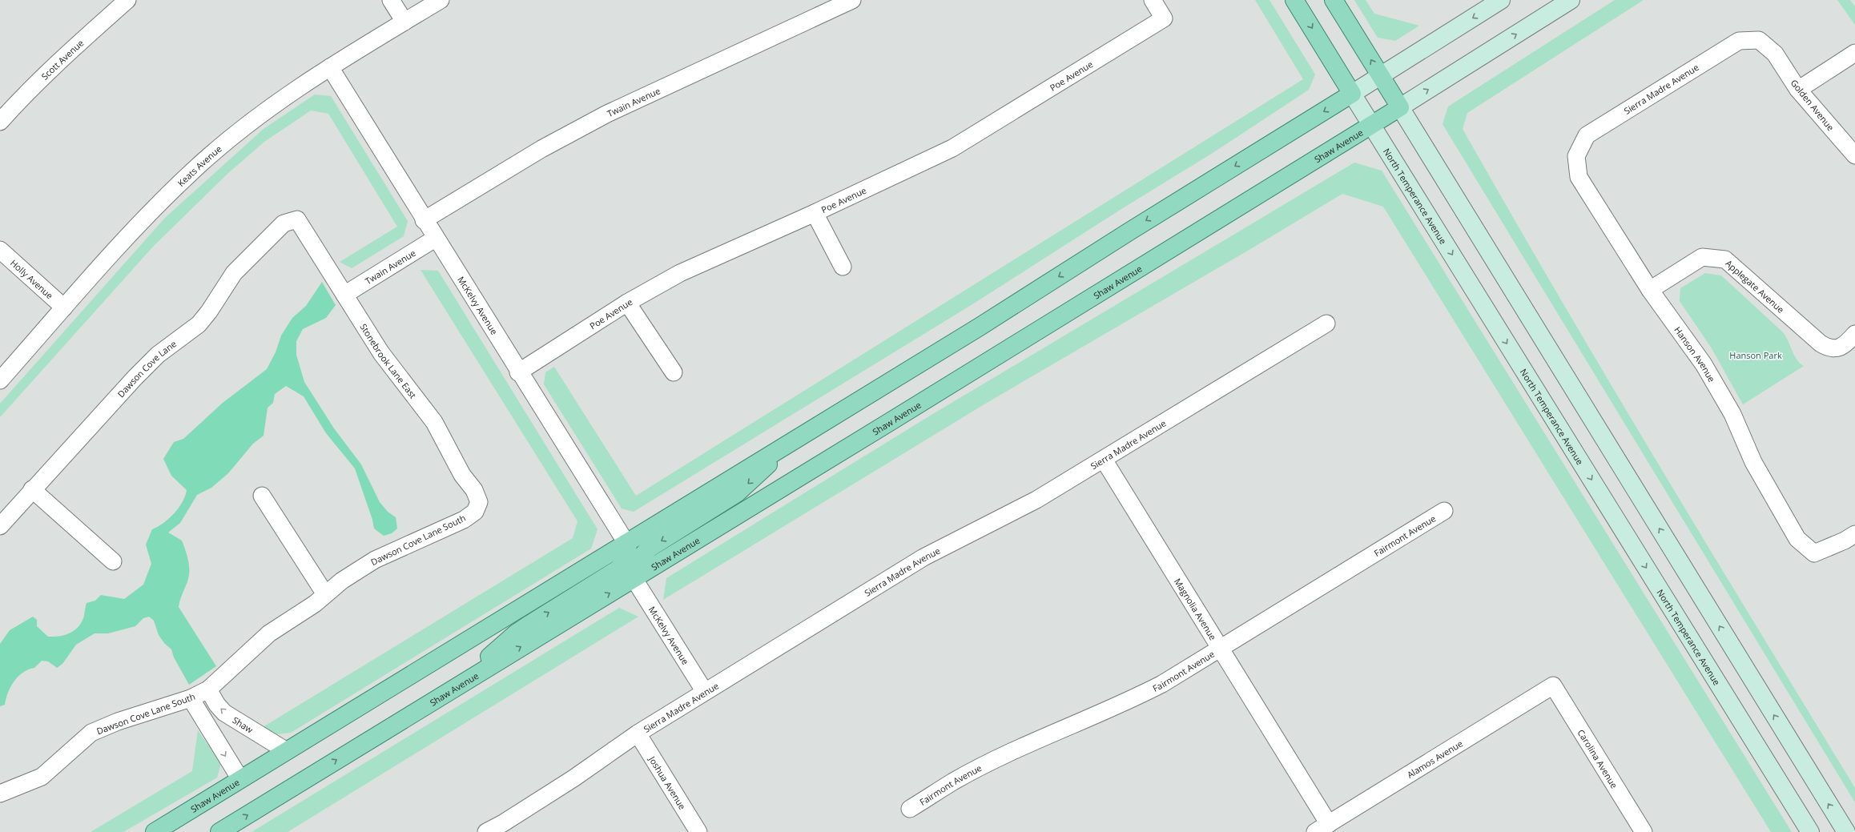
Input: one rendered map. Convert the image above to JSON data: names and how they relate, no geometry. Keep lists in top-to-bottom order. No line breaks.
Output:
{"streets":{"main road":["Shaw Avenue","North Temperance Avenue"],"street":["Scott Avenue","Poe Avenue","Sierra Madre Avenue","Twain Avenue","Golden Avenue","Keats Avenue","Holly Avenue","Applegate Avenue","McKelvy Avenue","Hanson Avenue","Stonebrook Lane East","Dawson Cove Lane","Fairmont Avenue","Dawson Cove Lane South","Magnolia Avenue","Shaw","Alamos Avenue","Carolina Avenue","Joshua Avenue"]},"crossings":[["Poe Avenue","McKelvy Avenue"],["Sierra Madre Avenue","Golden Avenue"],["Sierra Madre Avenue","McKelvy Avenue"],["Sierra Madre Avenue","Hanson Avenue"],["Sierra Madre Avenue","Magnolia Avenue"],["Sierra Madre Avenue","Joshua Avenue"],["Twain Avenue","McKelvy Avenue"],["Twain Avenue","Stonebrook Lane East"],["Shaw Avenue","North Temperance Avenue"],["Shaw Avenue","McKelvy Avenue"],["Shaw Avenue","Shaw"],["Keats Avenue","Holly Avenue"],["Keats Avenue","McKelvy Avenue"],["Applegate Avenue","Hanson Avenue"],["Stonebrook Lane East","Dawson Cove Lane"],["Stonebrook Lane East","Dawson Cove Lane South"],["Fairmont Avenue","Magnolia Avenue"],["Dawson Cove Lane South","Shaw"],["Magnolia Avenue","Alamos Avenue"],["Alamos Avenue","Carolina Avenue"]],"parks":["Hanson Park"]}
